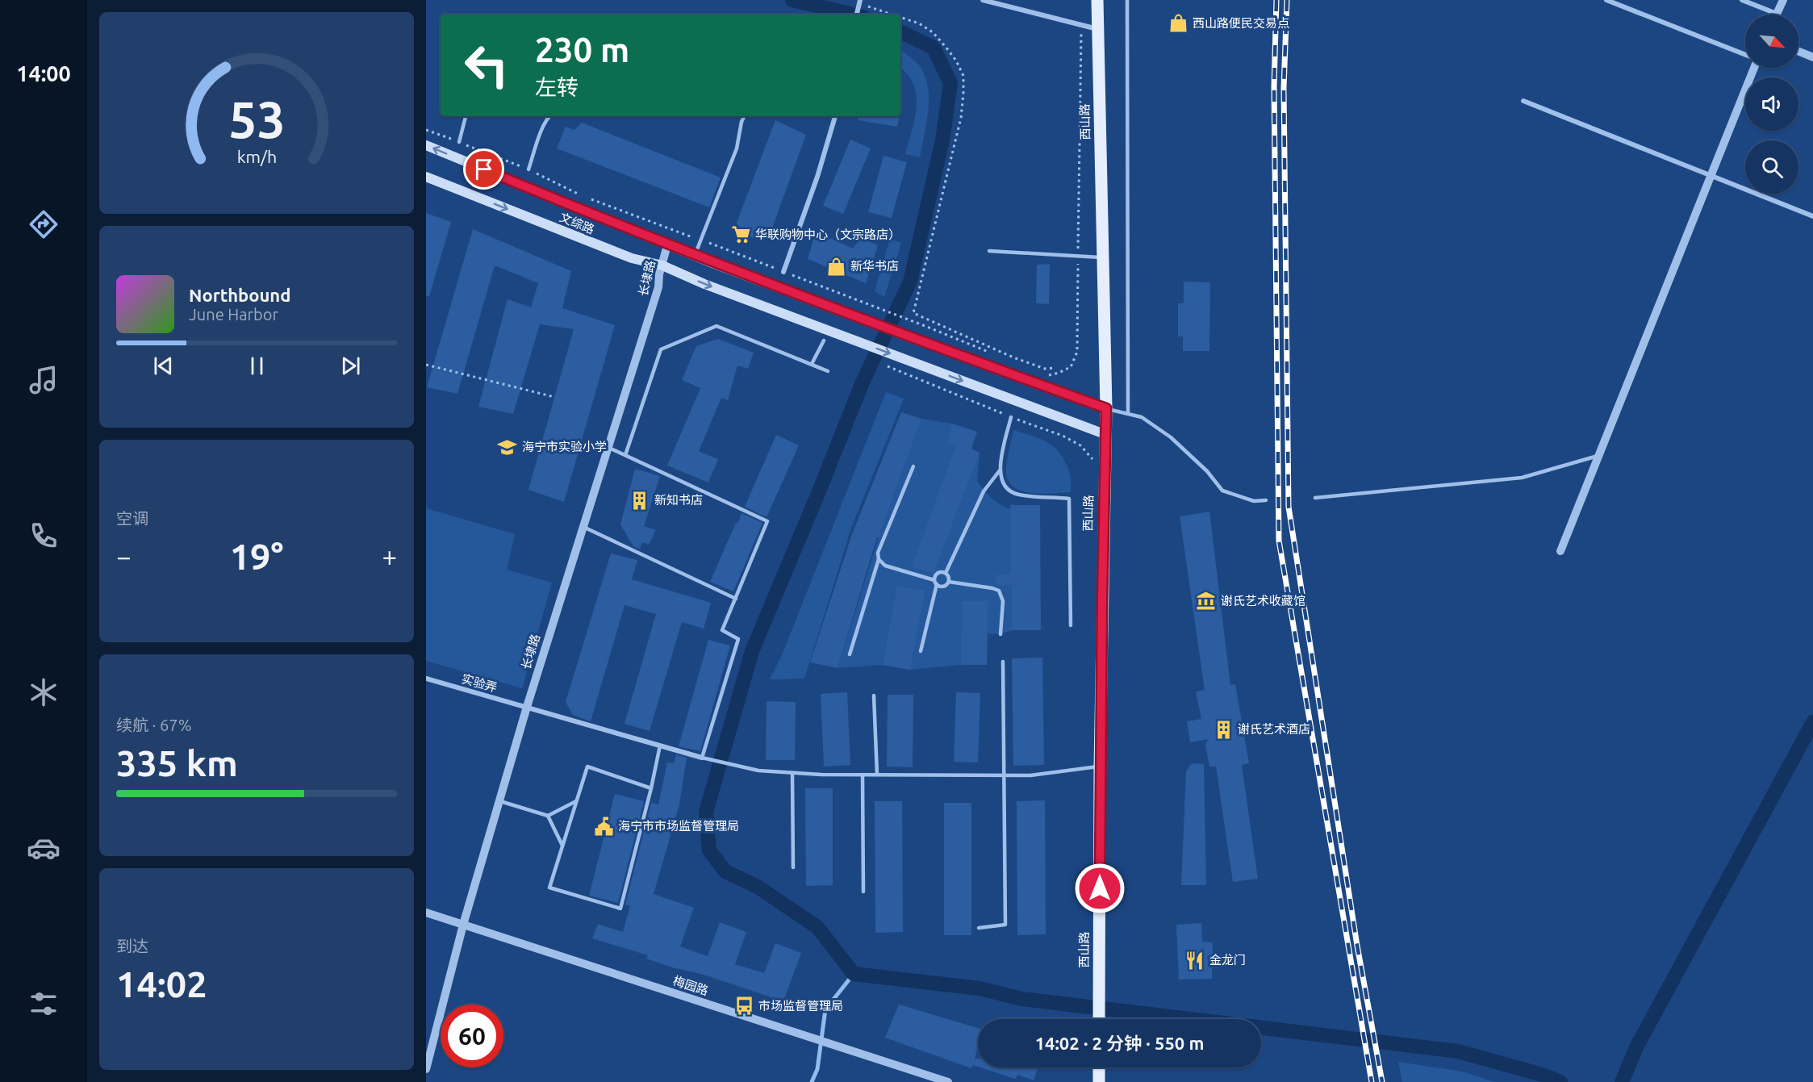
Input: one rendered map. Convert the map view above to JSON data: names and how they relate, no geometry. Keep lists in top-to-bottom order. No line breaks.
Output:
{"streets":{"main road":["西山路","文综路"],"street":["长埭路","实验弄","梅园路"]},"crossings":[["西山路","文综路"],["文综路","长埭路"],["长埭路","实验弄"],["长埭路","梅园路"]],"places":{"shop":["西山路便民交易点","新华书店"],"supermarket":["华联购物中心（文宗路店）"],"school or university":["海宁市实验小学"],"building":["新知书店","谢氏艺术酒店"],"museum":["谢氏艺术收藏馆"],"public building":["海宁市市场监督管理局"],"restaurant":["金龙门"],"bus stop":["市场监督管理局"]},"north":"bottom right","page":{"tabs":"14:00","turn":["230 m","左转"],"song":["Northbound","June Harbor"],"tile":["空调",["续航 · 67%","335 km"],["到达","14:02"]],"heat":["−","19°","+"],"limit":"60","trip":"14:02 · 2 分钟 · 550 m","gauge":["53","km/h"]}}
